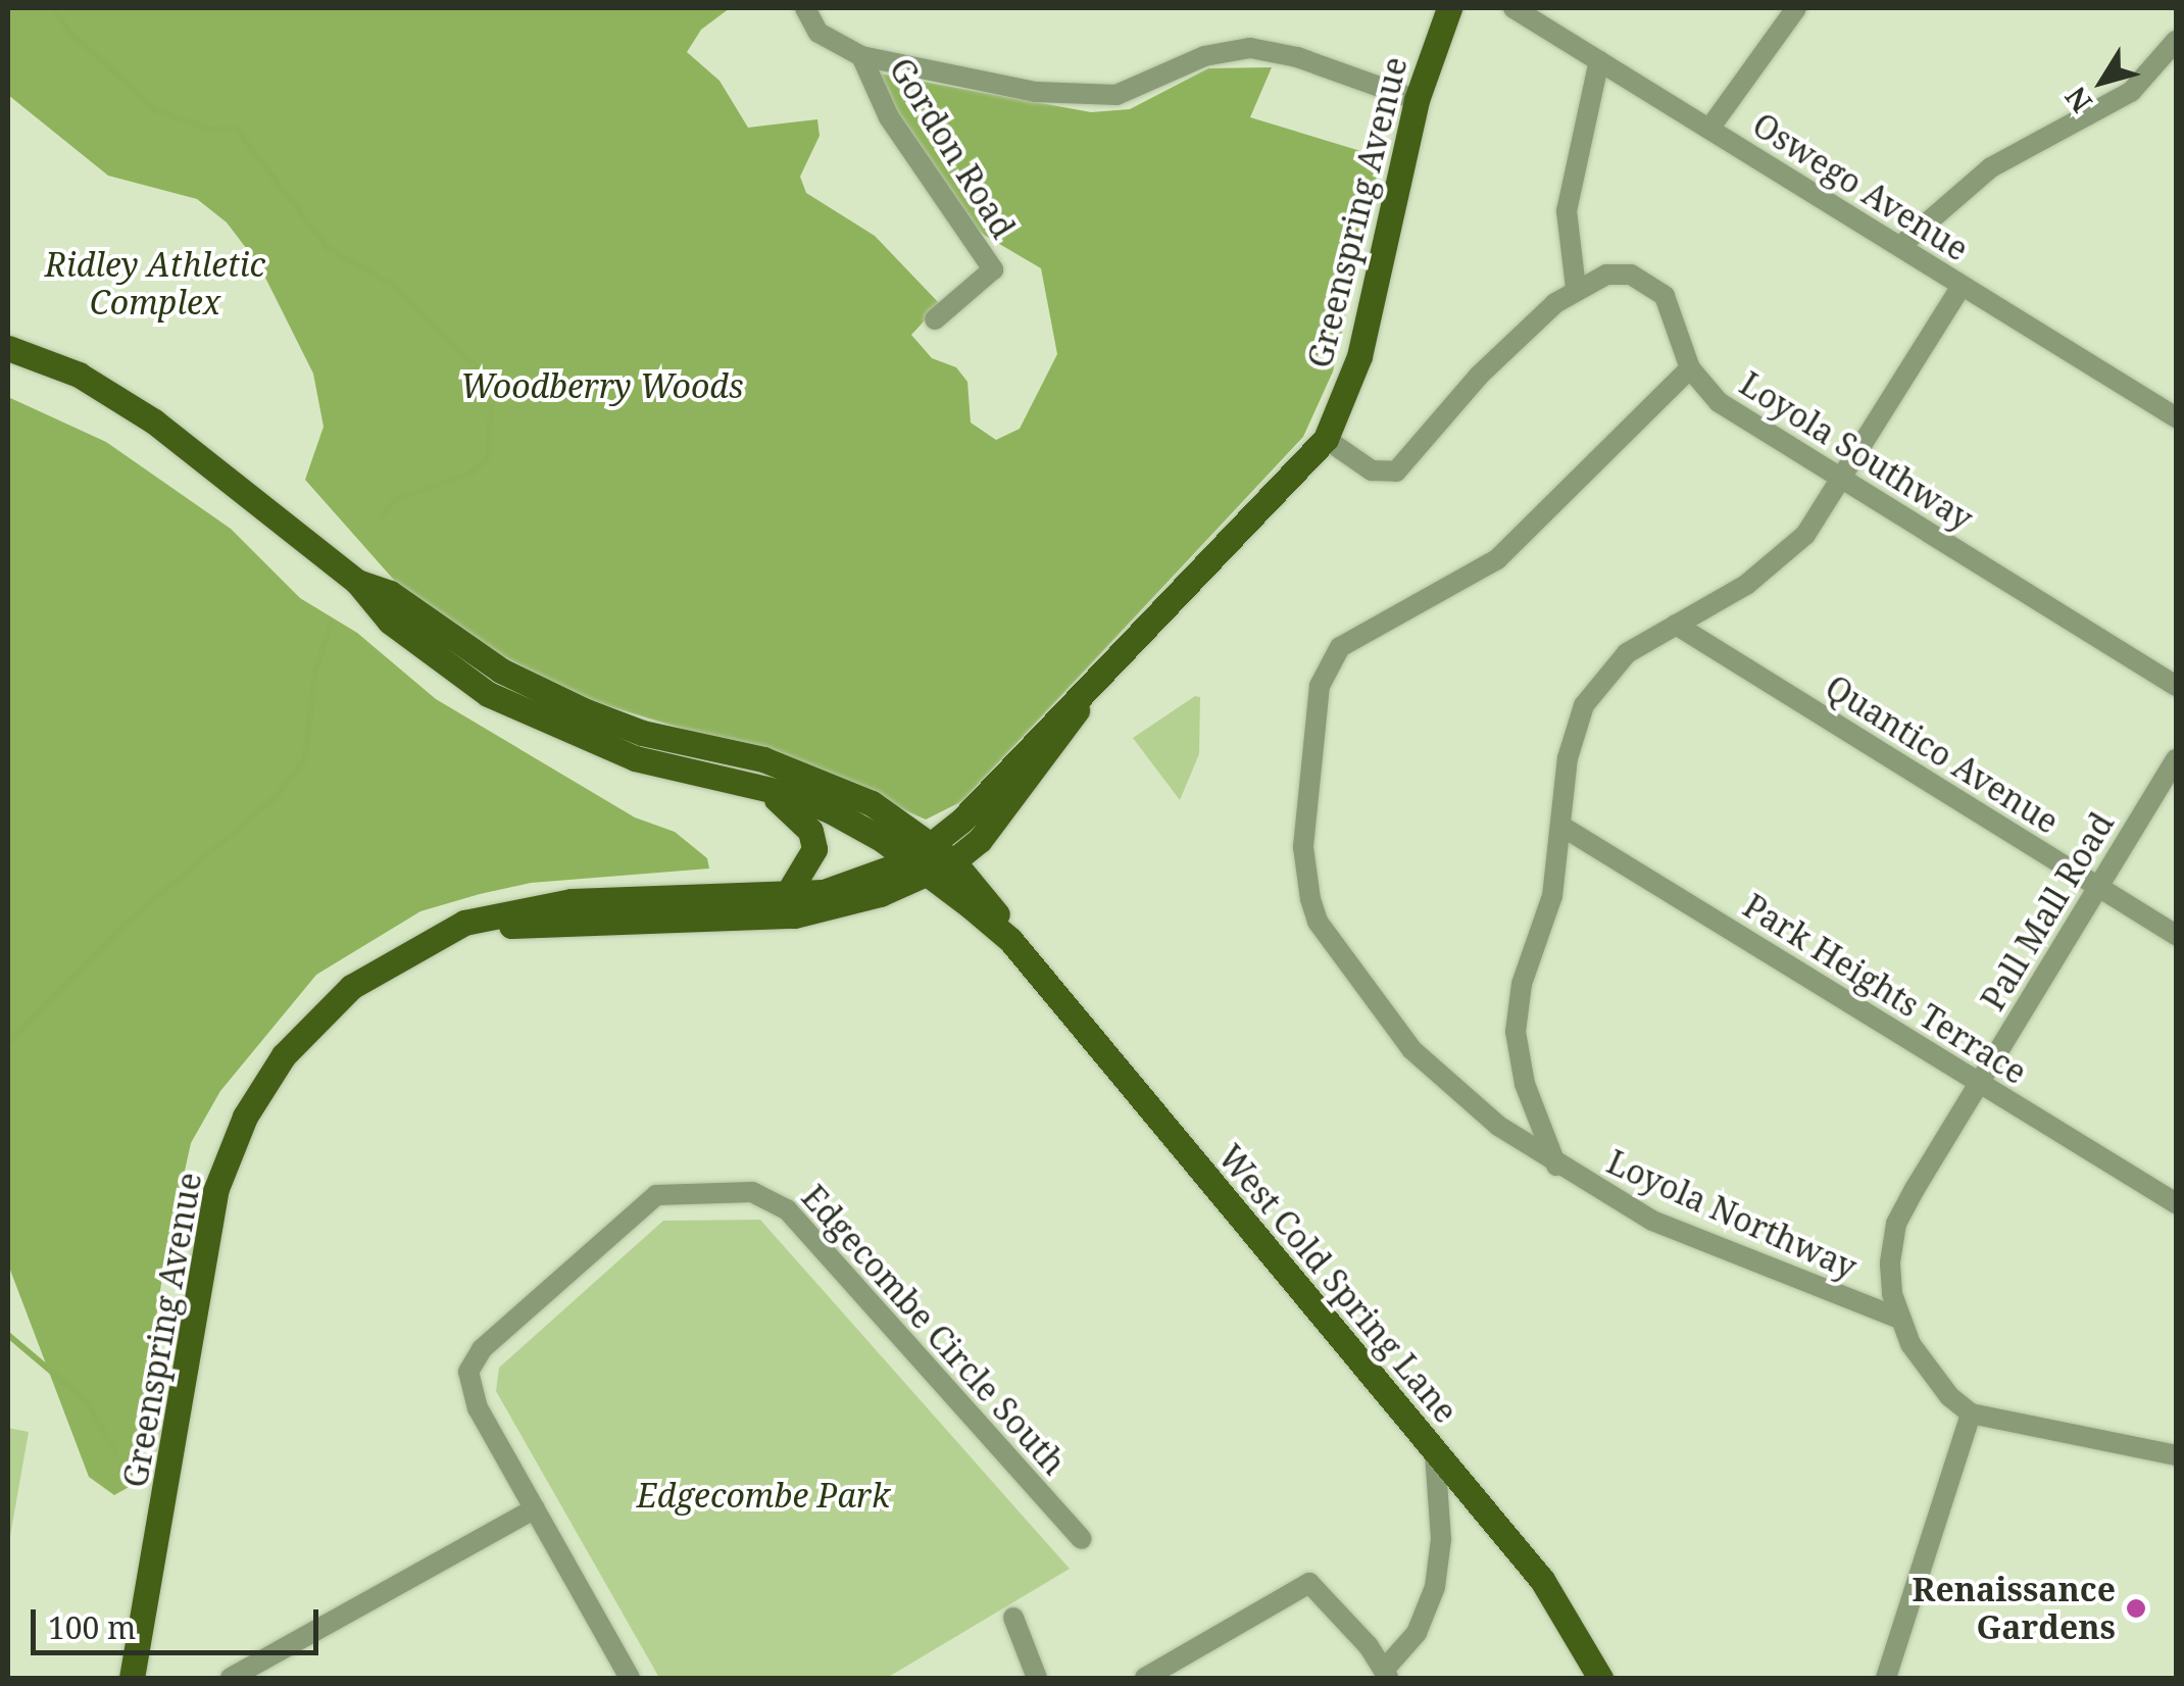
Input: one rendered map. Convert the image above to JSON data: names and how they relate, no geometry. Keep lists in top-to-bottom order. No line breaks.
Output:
{"streets":{"main road":["Greenspring Avenue","West Cold Spring Lane"],"street":["Gordon Road","Oswego Avenue","Loyola Southway","Quantico Avenue","Pall Mall Road","Park Heights Terrace","Loyola Northway","Edgecombe Circle South"]},"crossings":[["Greenspring Avenue","Loyola Southway"],["Greenspring Avenue","West Cold Spring Lane"],["Loyola Southway","Loyola Northway"],["Quantico Avenue","Pall Mall Road"],["Pall Mall Road","Park Heights Terrace"],["Pall Mall Road","Loyola Northway"]],"parks":["Ridley Athletic Complex","Woodberry Woods","Edgecombe Park"],"places":["Renaissance Gardens"],"scale_bar":"100 m","north":"bottom left"}
